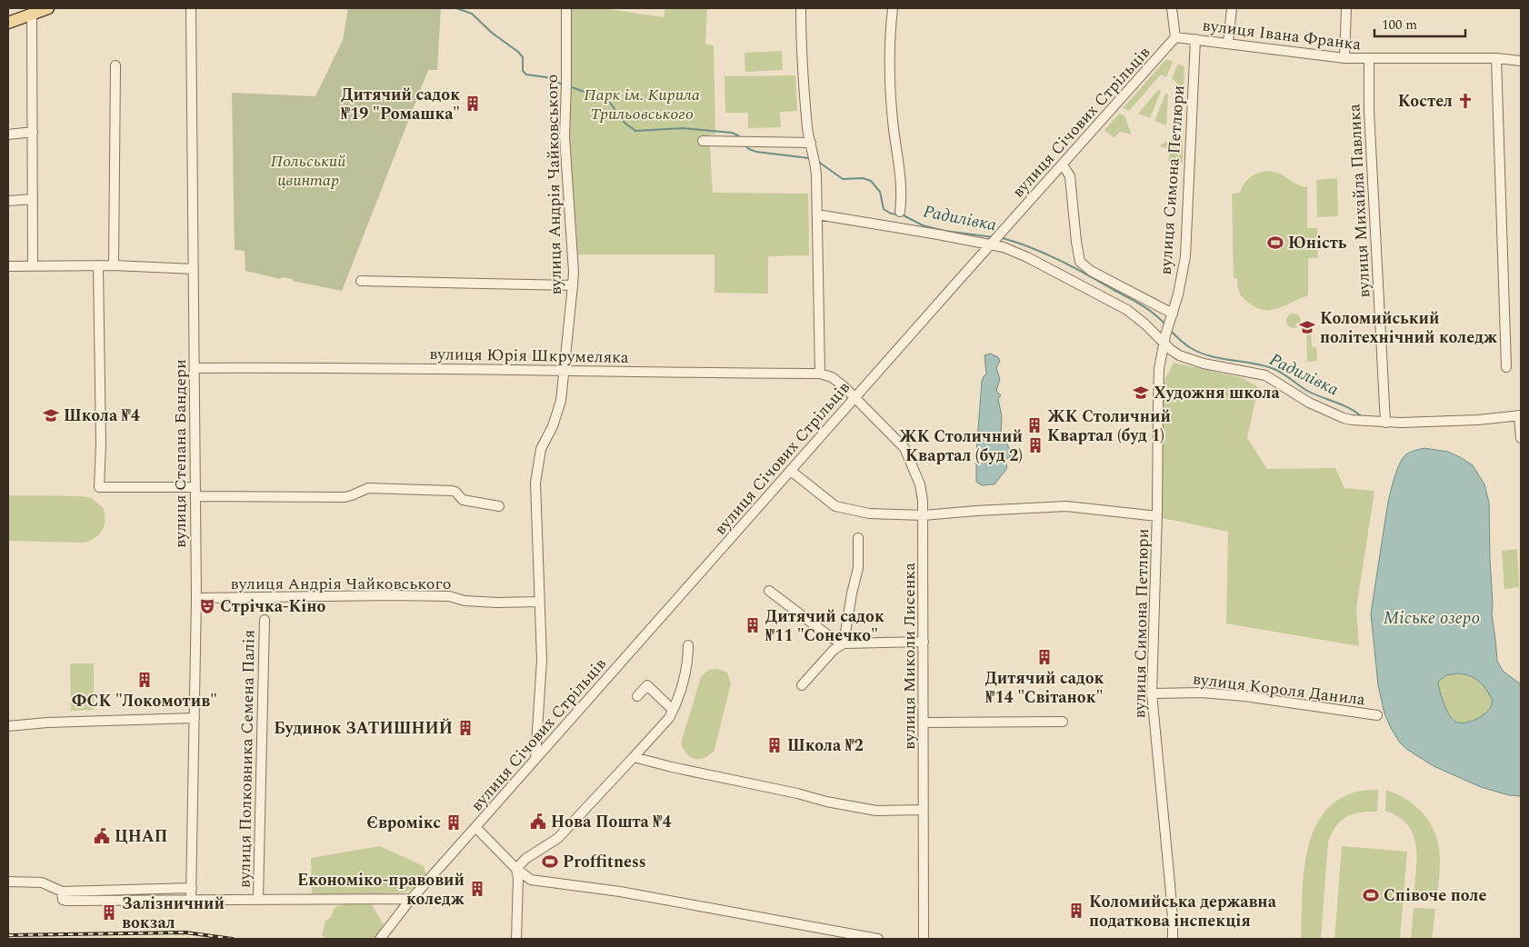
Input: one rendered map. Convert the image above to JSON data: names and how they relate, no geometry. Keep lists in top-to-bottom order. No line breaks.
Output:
{"streets":{"street":["вулиця Івана Франка","вулиця Січових Стрільців","вулиця Симона Петлюри","вулиця Андрія Чайковського","вулиця Михайла Павлика","вулиця Юрія Шкрумеляка","вулиця Степана Бандери","вулиця Миколи Лисенка","вулиця Короля Данила","вулиця Полковника Семена Палія"]},"crossings":[["вулиця Івана Франка","вулиця Січових Стрільців"],["вулиця Івана Франка","вулиця Симона Петлюри"],["вулиця Івана Франка","вулиця Михайла Павлика"],["вулиця Січових Стрільців","вулиця Андрія Чайковського"],["вулиця Січових Стрільців","вулиця Юрія Шкрумеляка"],["вулиця Січових Стрільців","вулиця Миколи Лисенка"],["вулиця Симона Петлюри","вулиця Короля Данила"],["вулиця Андрія Чайковського","вулиця Юрія Шкрумеляка"],["вулиця Андрія Чайковського","вулиця Степана Бандери"],["вулиця Юрія Шкрумеляка","вулиця Степана Бандери"],["вулиця Юрія Шкрумеляка","вулиця Миколи Лисенка"]],"water":["Радилівка","Міське озеро"],"parks":["Парк ім. Кирила Трильовського","Польський цвинтар"],"places":{"church":["Костел"],"building":["Дитячий садок №19 \"Ромашка\"","ЖК Столичний Квартал (буд 1)","ЖК Столичний Квартал (буд 2)","Дитячий садок №11 \"Сонечко\"","Дитячий садок №14 \"Світанок\"","ФСК \"Локомотив\"","Будинок ЗАТИШНИЙ","Школа №2","Євромікс","Економіко-правовий коледж","Коломийська державна податкова інспекція","Залізничний вокзал"],"sports":["Юність","Proffitness","Співоче поле"],"school or university":["Коломийський політехнічний коледж","Художня школа","Школа №4"],"theatre":["Стрічка-Кіно"],"public building":["Нова Пошта №4","ЦНАП"]},"scale_bar":"100 m"}
